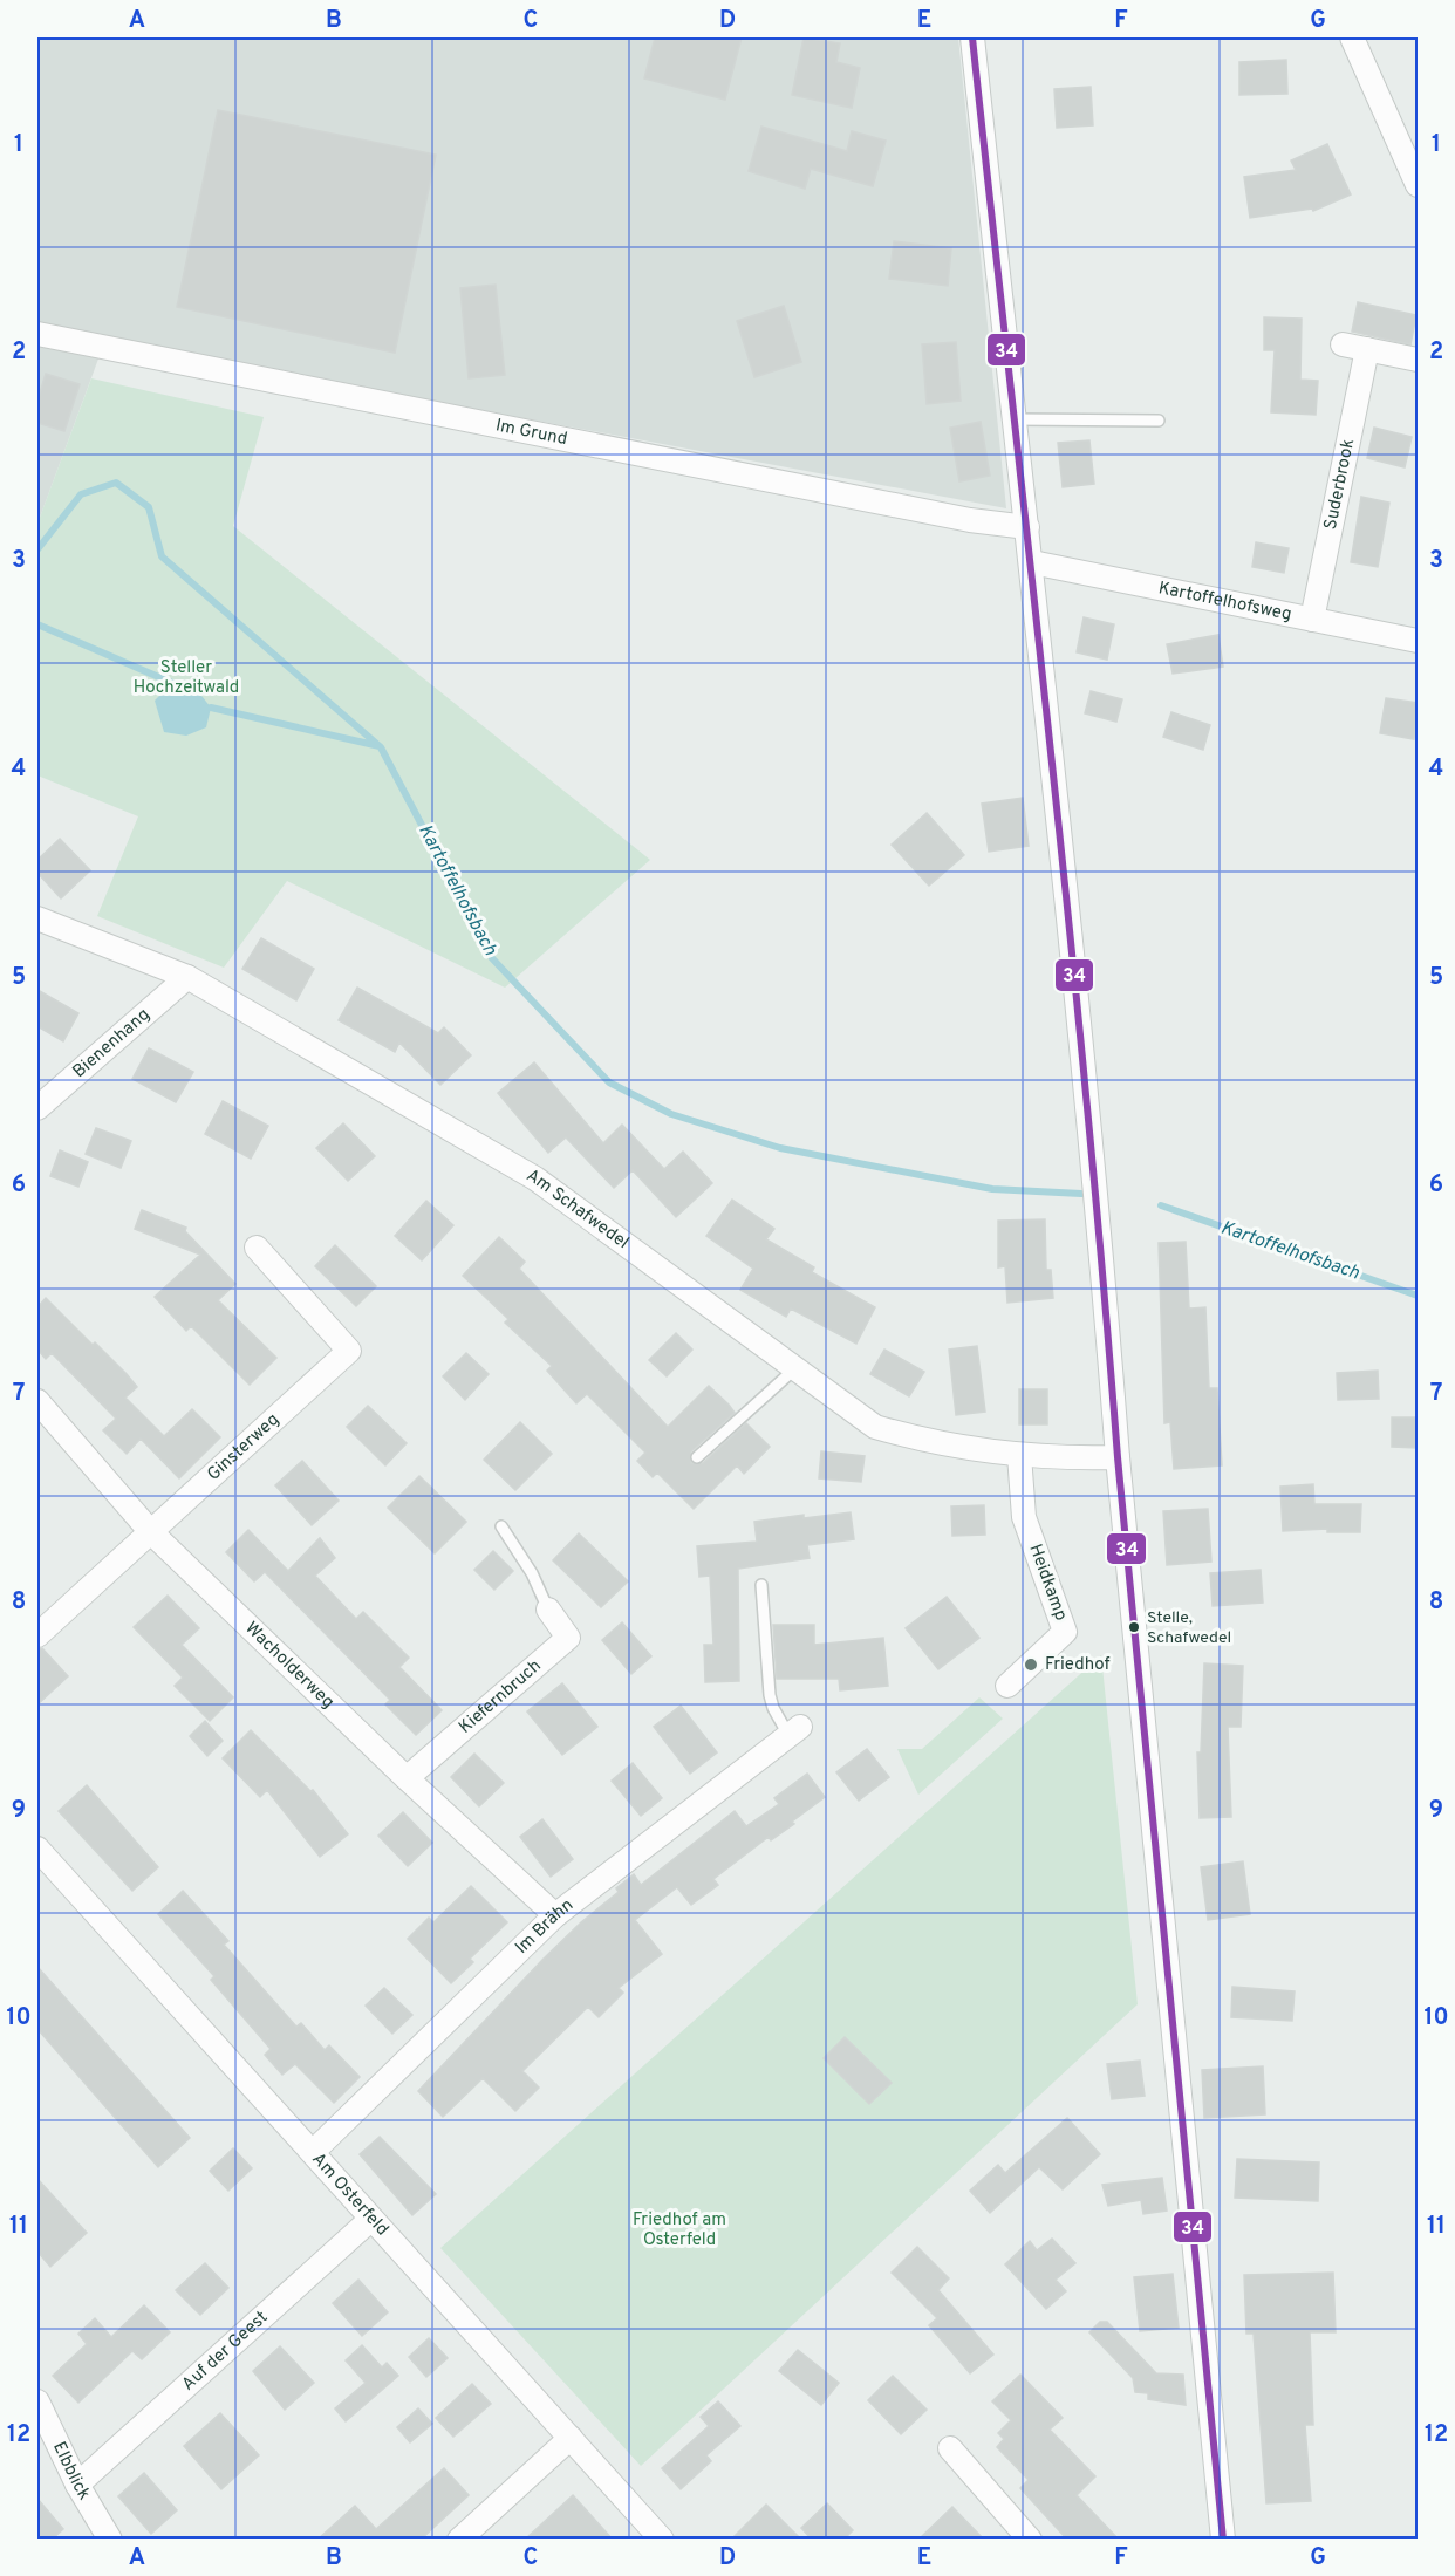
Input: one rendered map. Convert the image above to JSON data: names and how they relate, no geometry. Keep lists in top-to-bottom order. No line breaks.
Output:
{"streets":{"street":["Im Grund","Suderbrook","Kartoffelhofsweg","Bienenhang","Am Schafwedel","Ginsterweg","Heidkamp","Wacholderweg","Kiefernbruch","Im Brähn","Am Osterfeld","Auf der Geest","Elbblick"]},"crossings":[["Suderbrook","Kartoffelhofsweg"],["Bienenhang","Am Schafwedel"],["Am Schafwedel","Heidkamp"],["Ginsterweg","Wacholderweg"],["Wacholderweg","Kiefernbruch"],["Wacholderweg","Im Brähn"],["Im Brähn","Am Osterfeld"],["Am Osterfeld","Auf der Geest"],["Auf der Geest","Elbblick"]],"water":["Kartoffelhofsbach"],"parks":["Steller Hochzeitwald","Friedhof am Osterfeld"],"places":["Stelle, Schafwedel","Friedhof"],"lines":["transit line 34"],"grid":{"columns":["A","B","C","D","E","F","G"],"rows":["1","2","3","4","5","6","7","8","9","10","11","12"]}}
